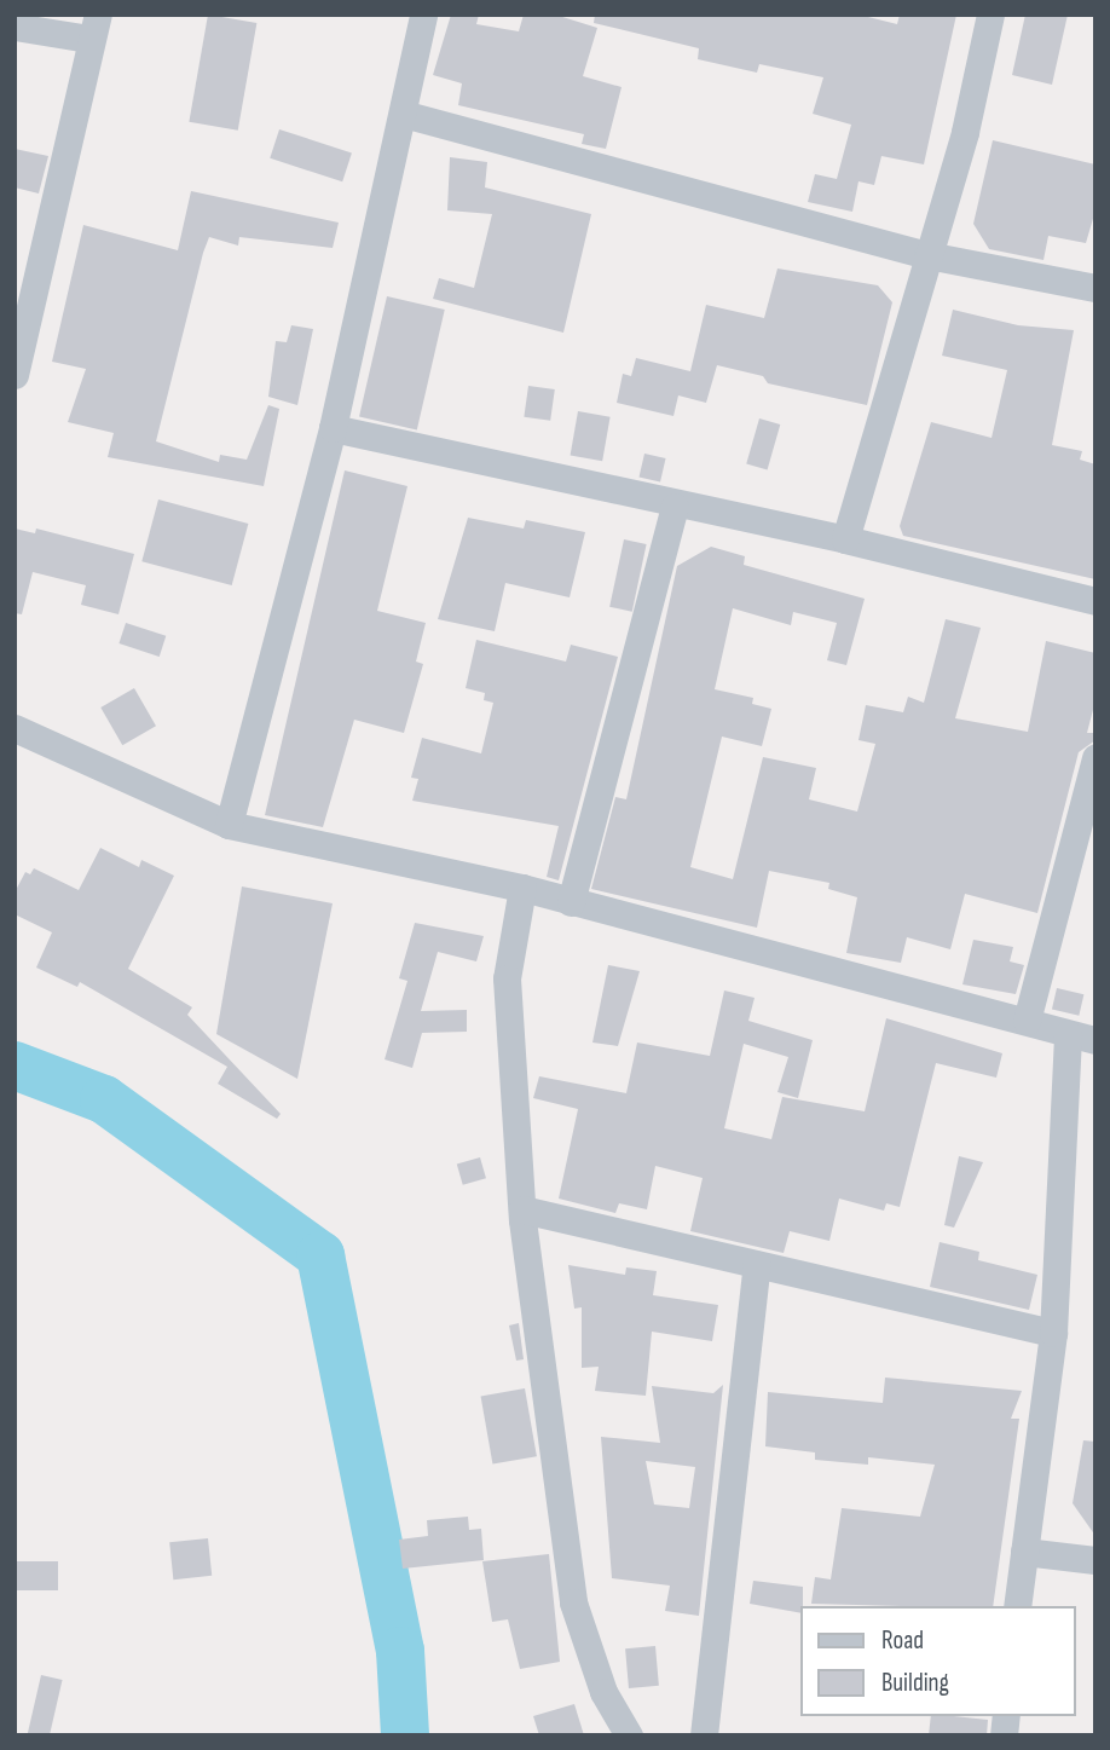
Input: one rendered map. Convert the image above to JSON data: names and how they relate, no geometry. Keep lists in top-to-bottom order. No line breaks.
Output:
{"legend":["Road","Building"]}
